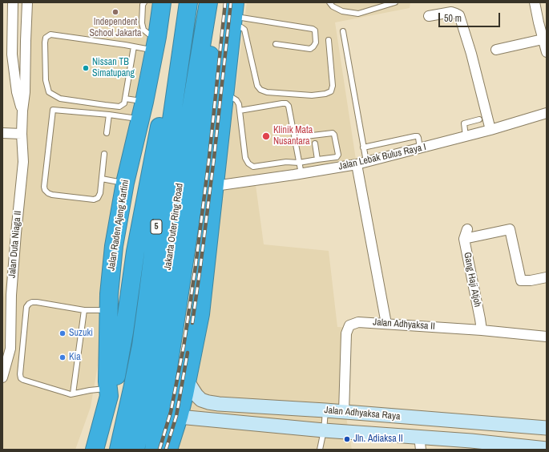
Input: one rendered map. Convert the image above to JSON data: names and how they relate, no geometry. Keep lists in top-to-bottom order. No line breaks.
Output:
{"streets":{"highway":["Jalan Raden Ajeng Kartini","5","Jakarta Outer Ring Road"],"main road":["Jalan Adhyaksa Raya"],"street":["Jalan Lebak Bulus Raya I","Jalan Duta Niaga II","Gang Haji Atjoh","Jalan Adhyaksa II"]},"crossings":[["Gang Haji Atjoh","Jalan Adhyaksa II"],["Jalan Adhyaksa II","Jalan Adhyaksa Raya"]],"places":["Independent School Jakarta","Nissan TB Simatupang","Klinik Mata Nusantara","Suzuki","Kia","Jln. Adiaksa II"],"scale_bar":"50 m"}
